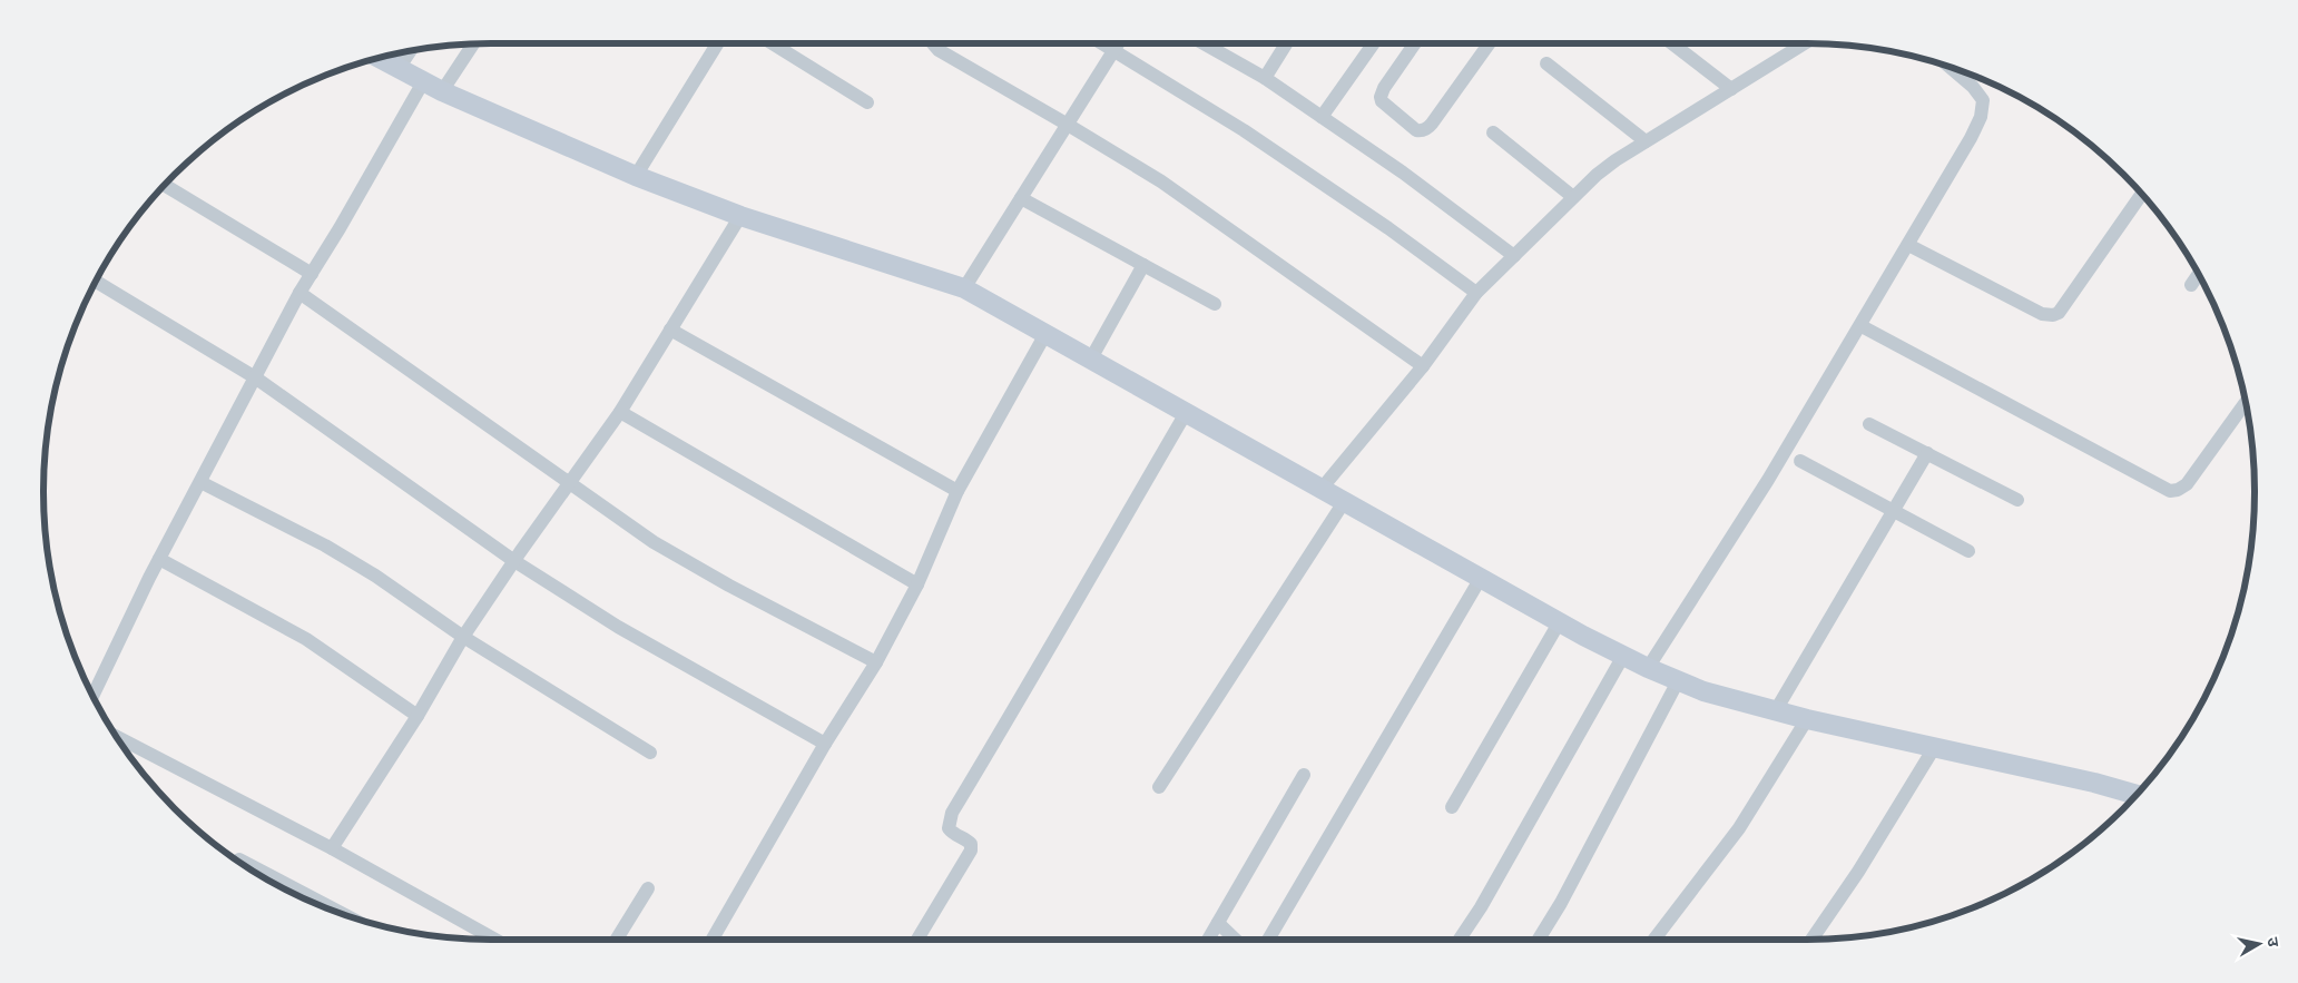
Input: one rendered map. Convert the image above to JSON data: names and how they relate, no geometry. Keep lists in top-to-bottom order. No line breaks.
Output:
{"north":"right"}
